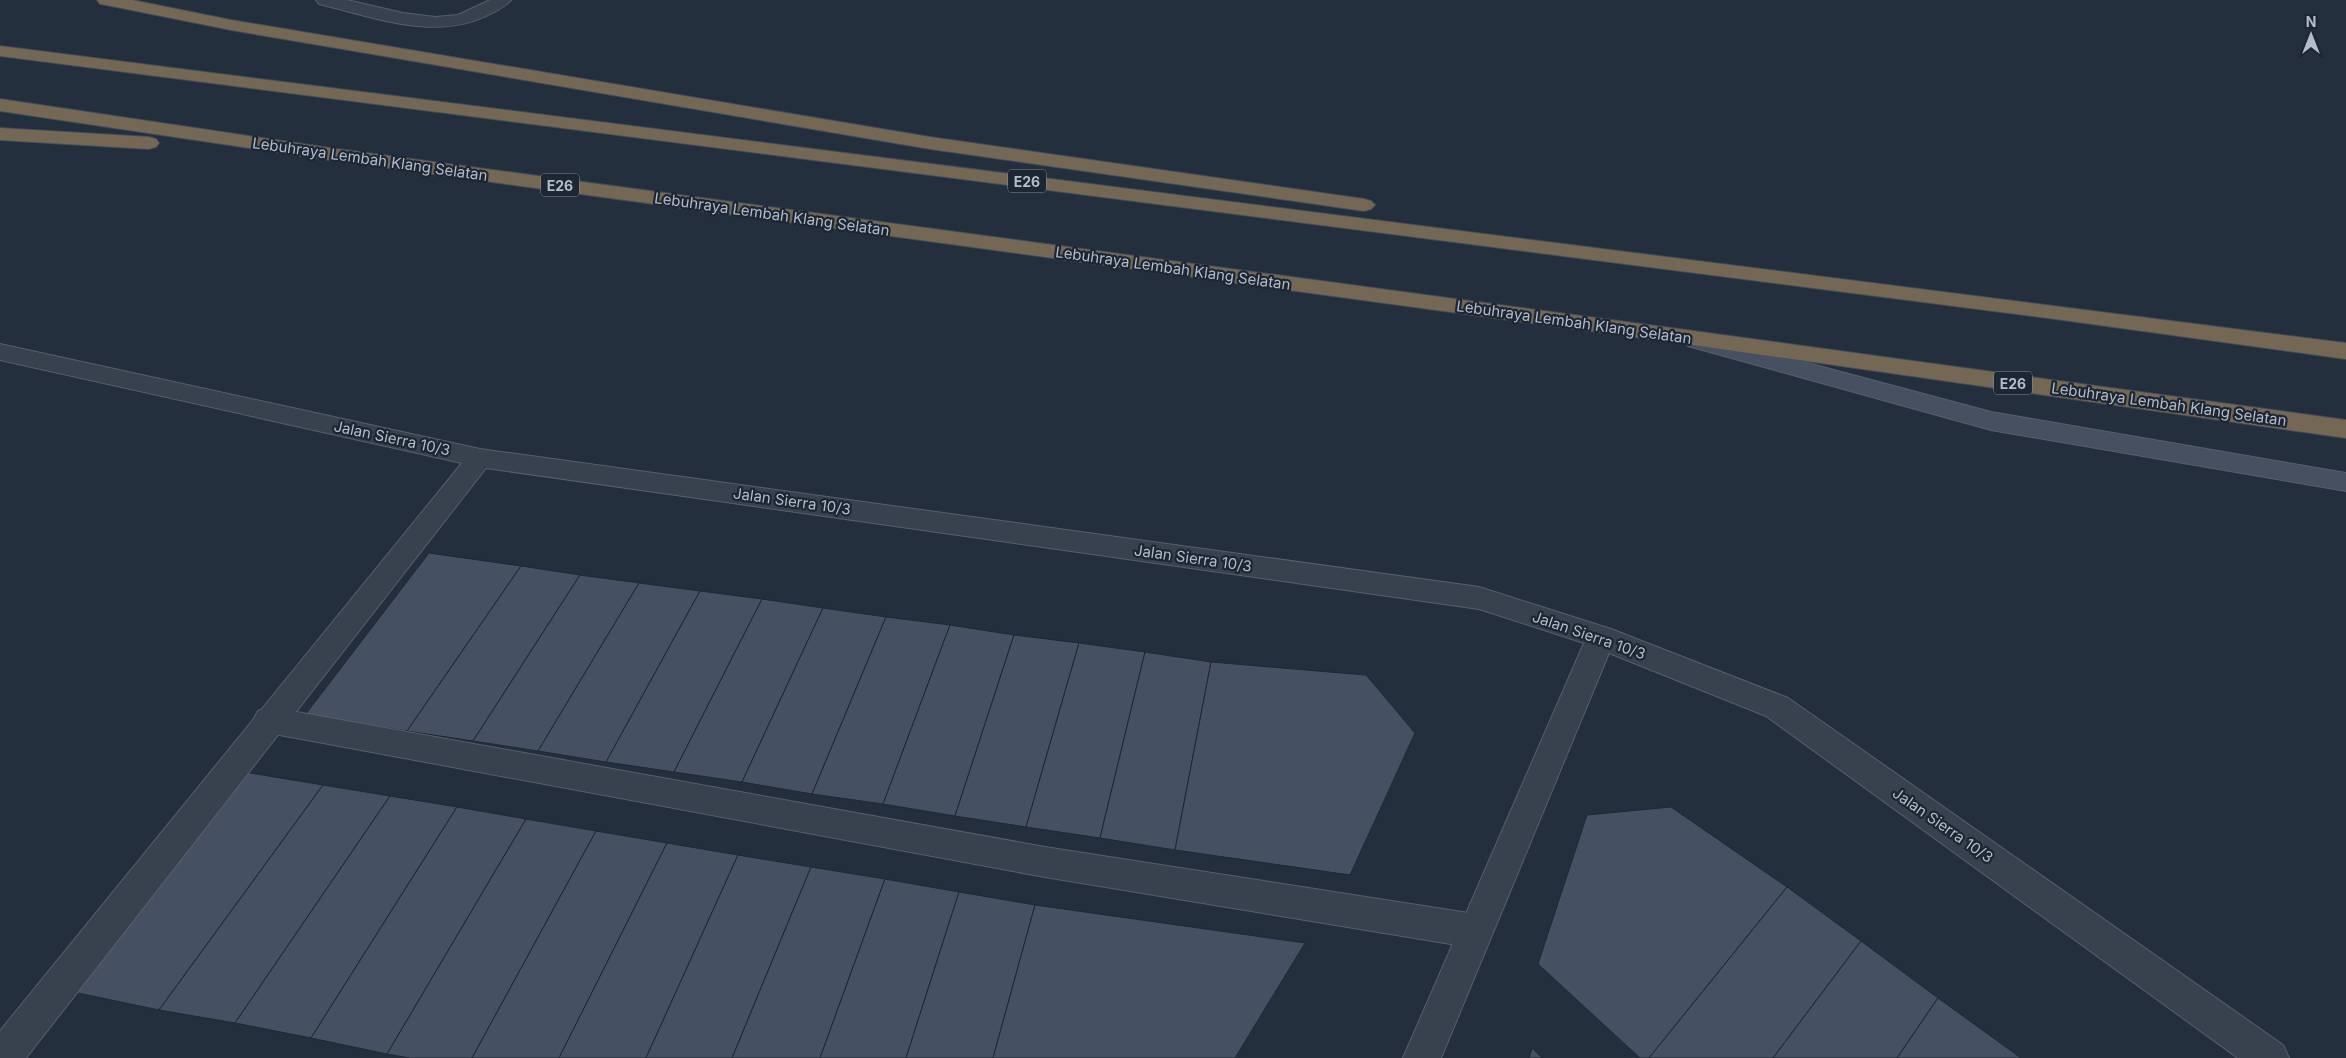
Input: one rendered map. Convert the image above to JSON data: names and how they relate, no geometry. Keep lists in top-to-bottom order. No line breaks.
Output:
{"streets":{"highway":["Lebuhraya Lembah Klang Selatan","E26"],"street":["Jalan Sierra 10/3"]},"north":"top"}
